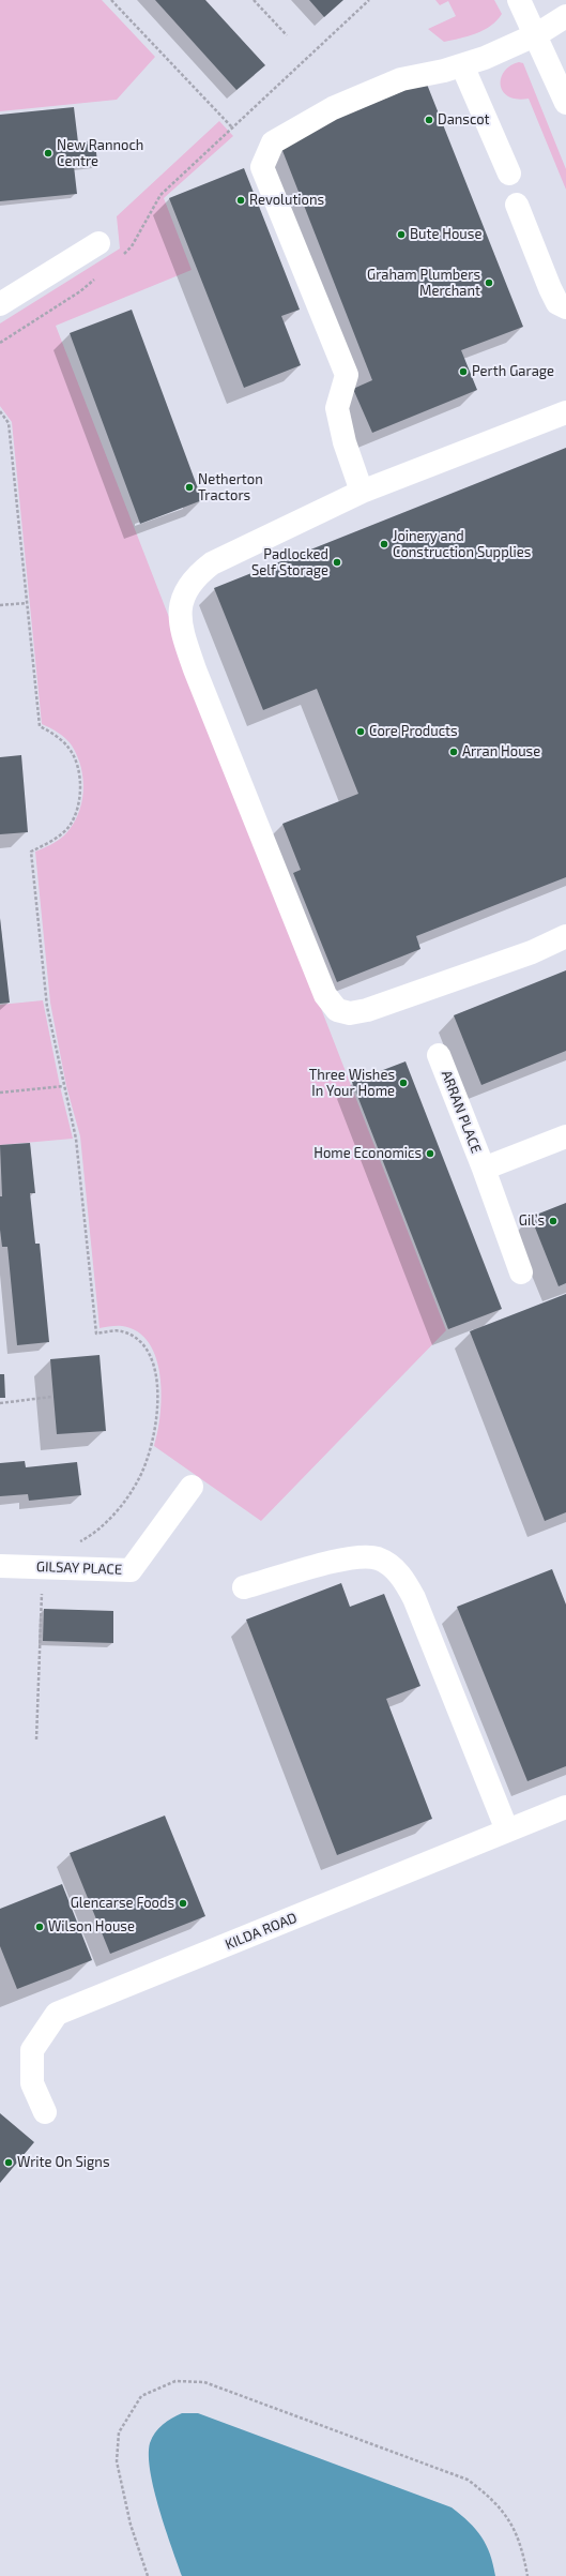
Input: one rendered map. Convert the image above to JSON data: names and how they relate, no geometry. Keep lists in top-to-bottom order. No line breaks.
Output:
{"streets":{"street":["ARRAN PLACE","GILSAY PLACE","KILDA ROAD"]},"places":["Danscot","New Rannoch Centre","Revolutions","Bute House","Graham Plumbers Merchant","Perth Garage","Netherton Tractors","Joinery and Construction Supplies","Padlocked Self Storage","Core Products","Arran House","Three Wishes In Your Home","Home Economics","Gil’s","Glencarse Foods","Wilson House","Write On Signs"]}
